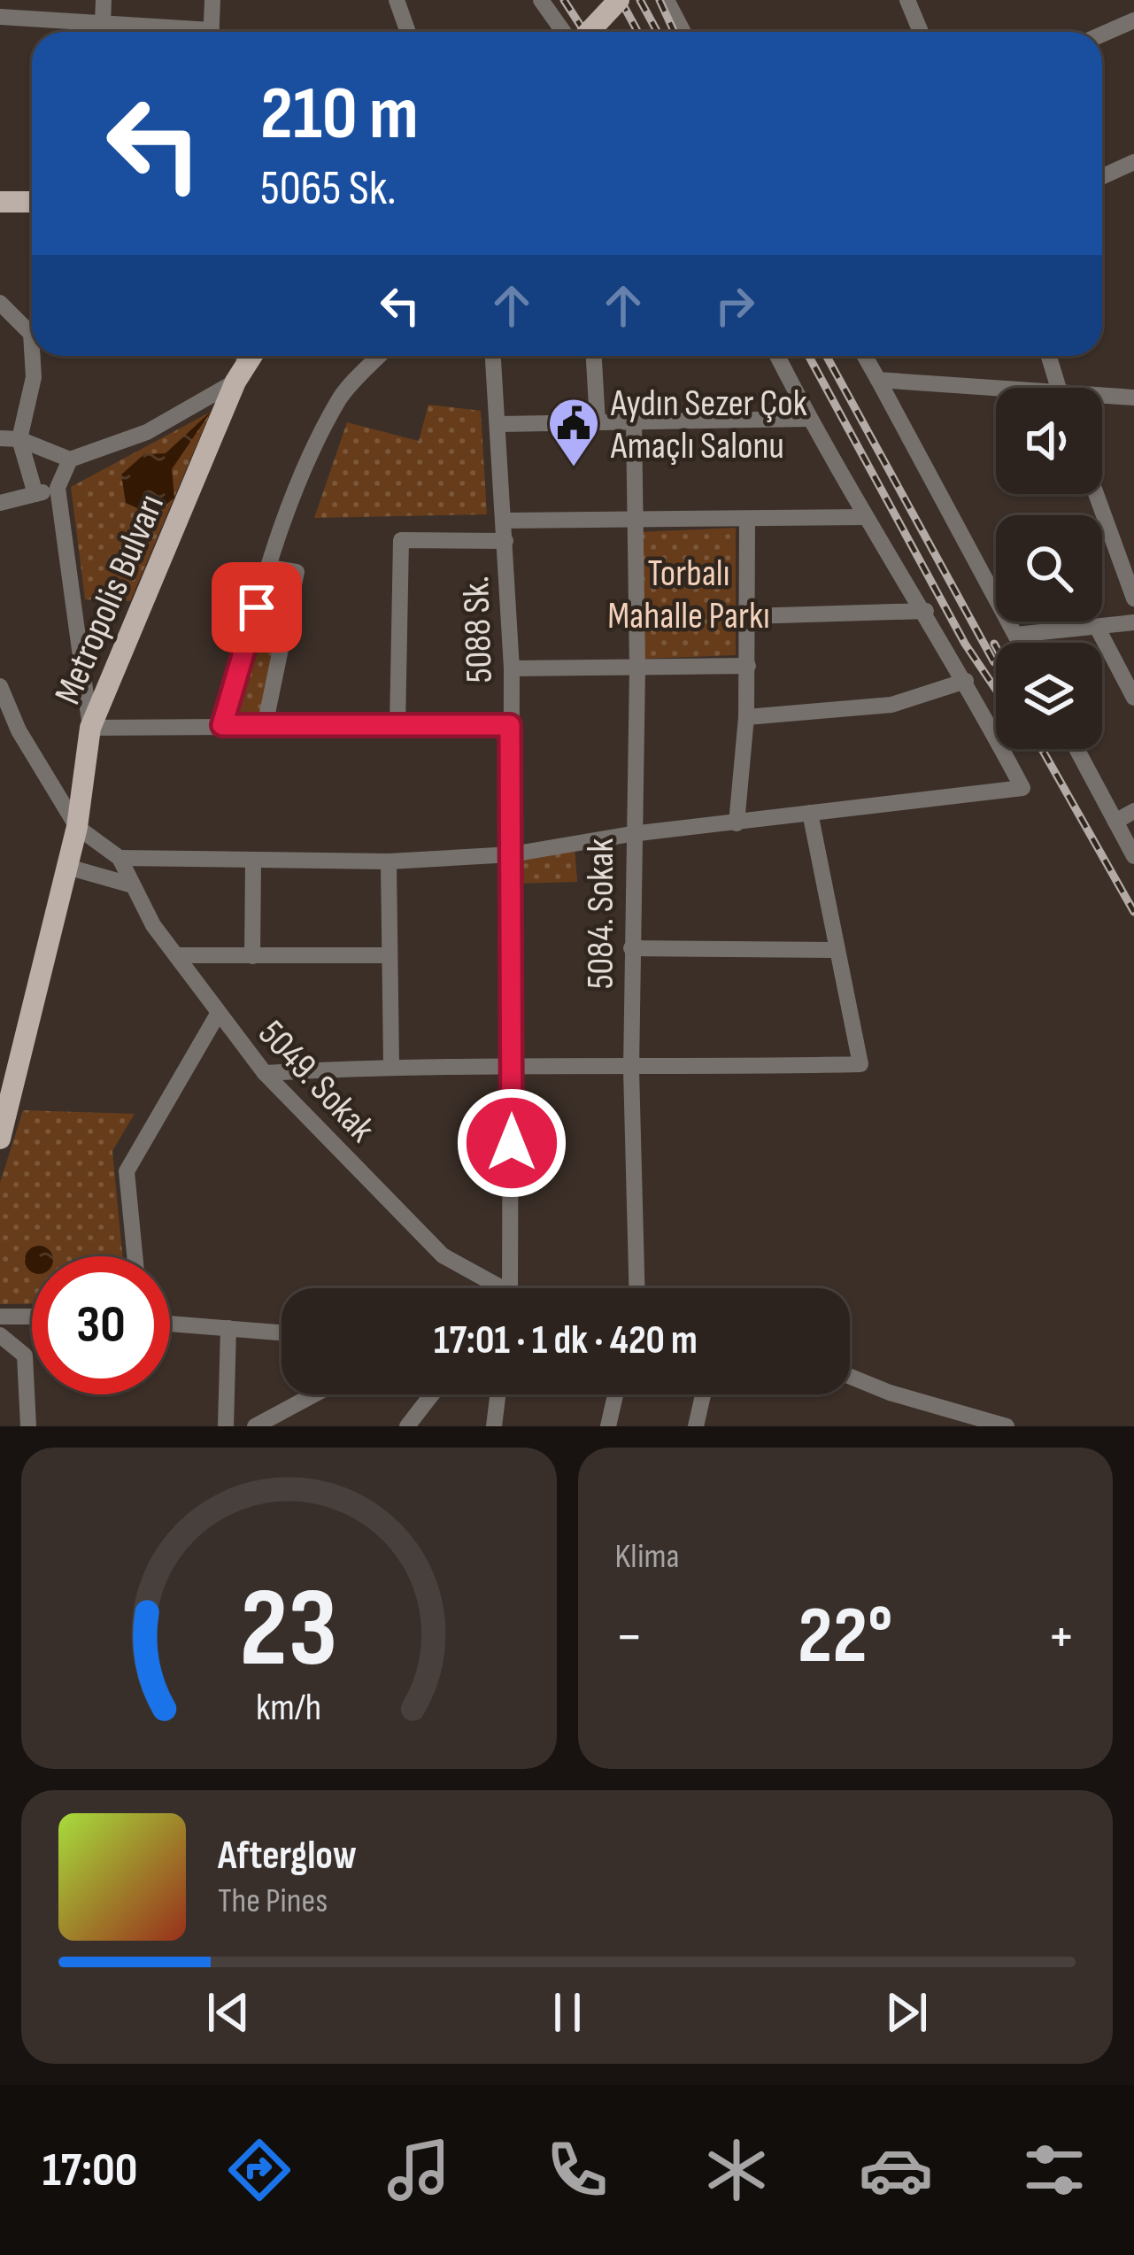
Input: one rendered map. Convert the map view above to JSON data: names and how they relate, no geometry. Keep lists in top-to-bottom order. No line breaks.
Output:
{"streets":{"main road":["Metropolis Bulvarı"],"street":["5088 Sk.","5084. Sokak","5049. Sokak"]},"crossings":[["Metropolis Bulvarı","5049. Sokak"]],"parks":["Torbalı Mahalle Parkı"],"places":{"public building":["Aydın Sezer Çok Amaçlı Salonu"]},"page":{"turn":["210 m","5065 Sk."],"limit":"30","trip":"17:01 · 1 dk · 420 m","tile":"Klima","heat":["−","22°","+"],"song":["Afterglow","The Pines"],"tabs":"17:00","gauge":["23","km/h"]}}
